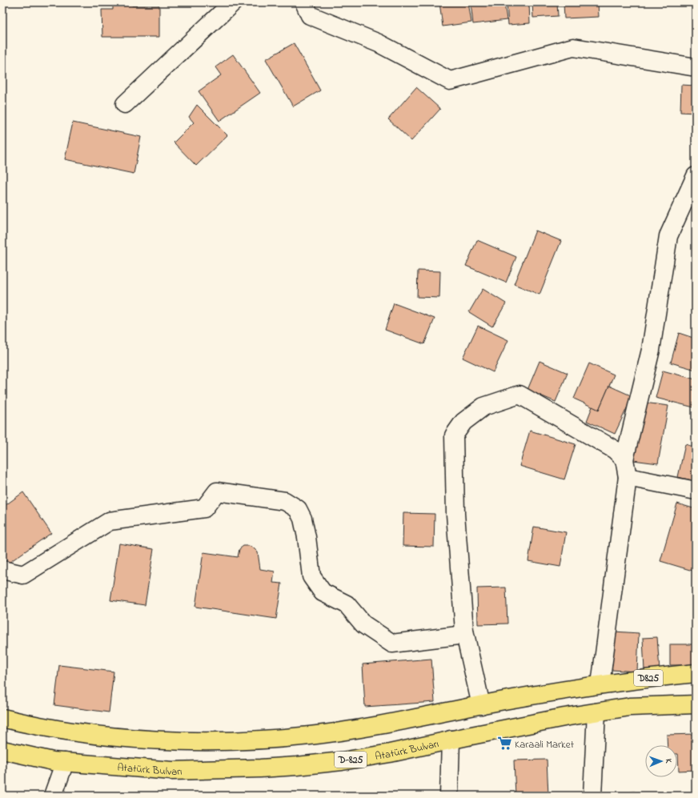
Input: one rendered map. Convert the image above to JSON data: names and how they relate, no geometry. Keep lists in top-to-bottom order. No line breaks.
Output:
{"streets":{"highway":["D825","Atatürk Bulvarı","D-825"]},"places":{"supermarket":["Karaali Market"]},"north":"right"}
